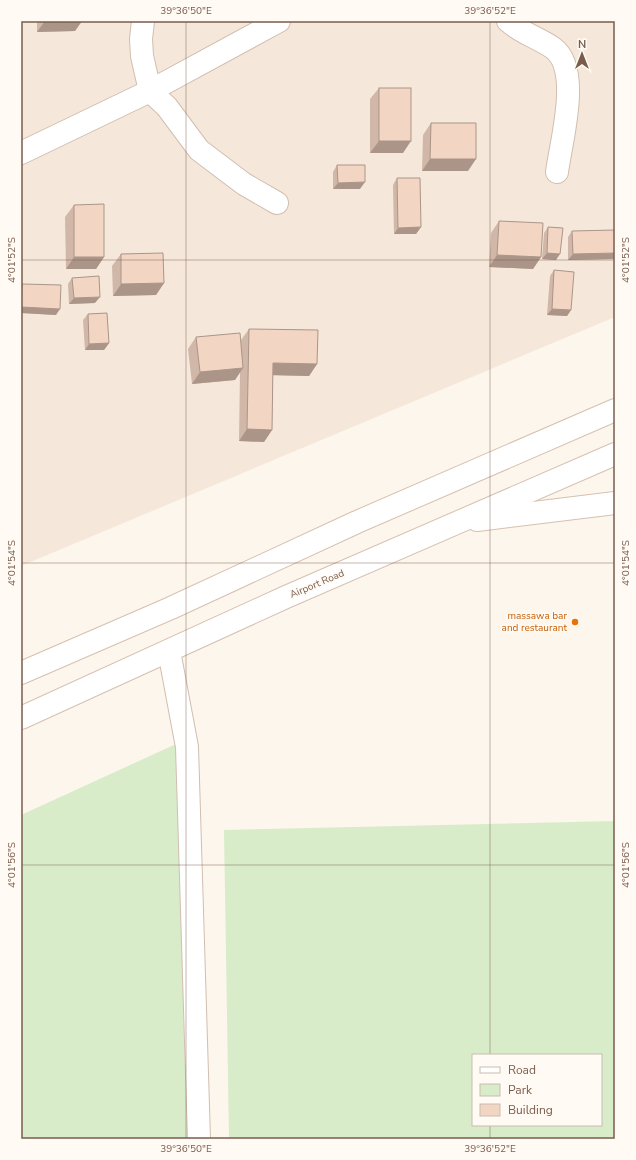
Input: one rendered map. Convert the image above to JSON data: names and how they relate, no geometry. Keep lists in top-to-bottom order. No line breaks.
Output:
{"streets":{"main road":["Airport Road"]},"places":["massawa bar and restaurant"],"legend":["Road","Park","Building"],"north":"top","coordinates":["39°36'50\"E","39°36'52\"E","4°01'52\"S","4°01'54\"S","4°01'56\"S"]}
